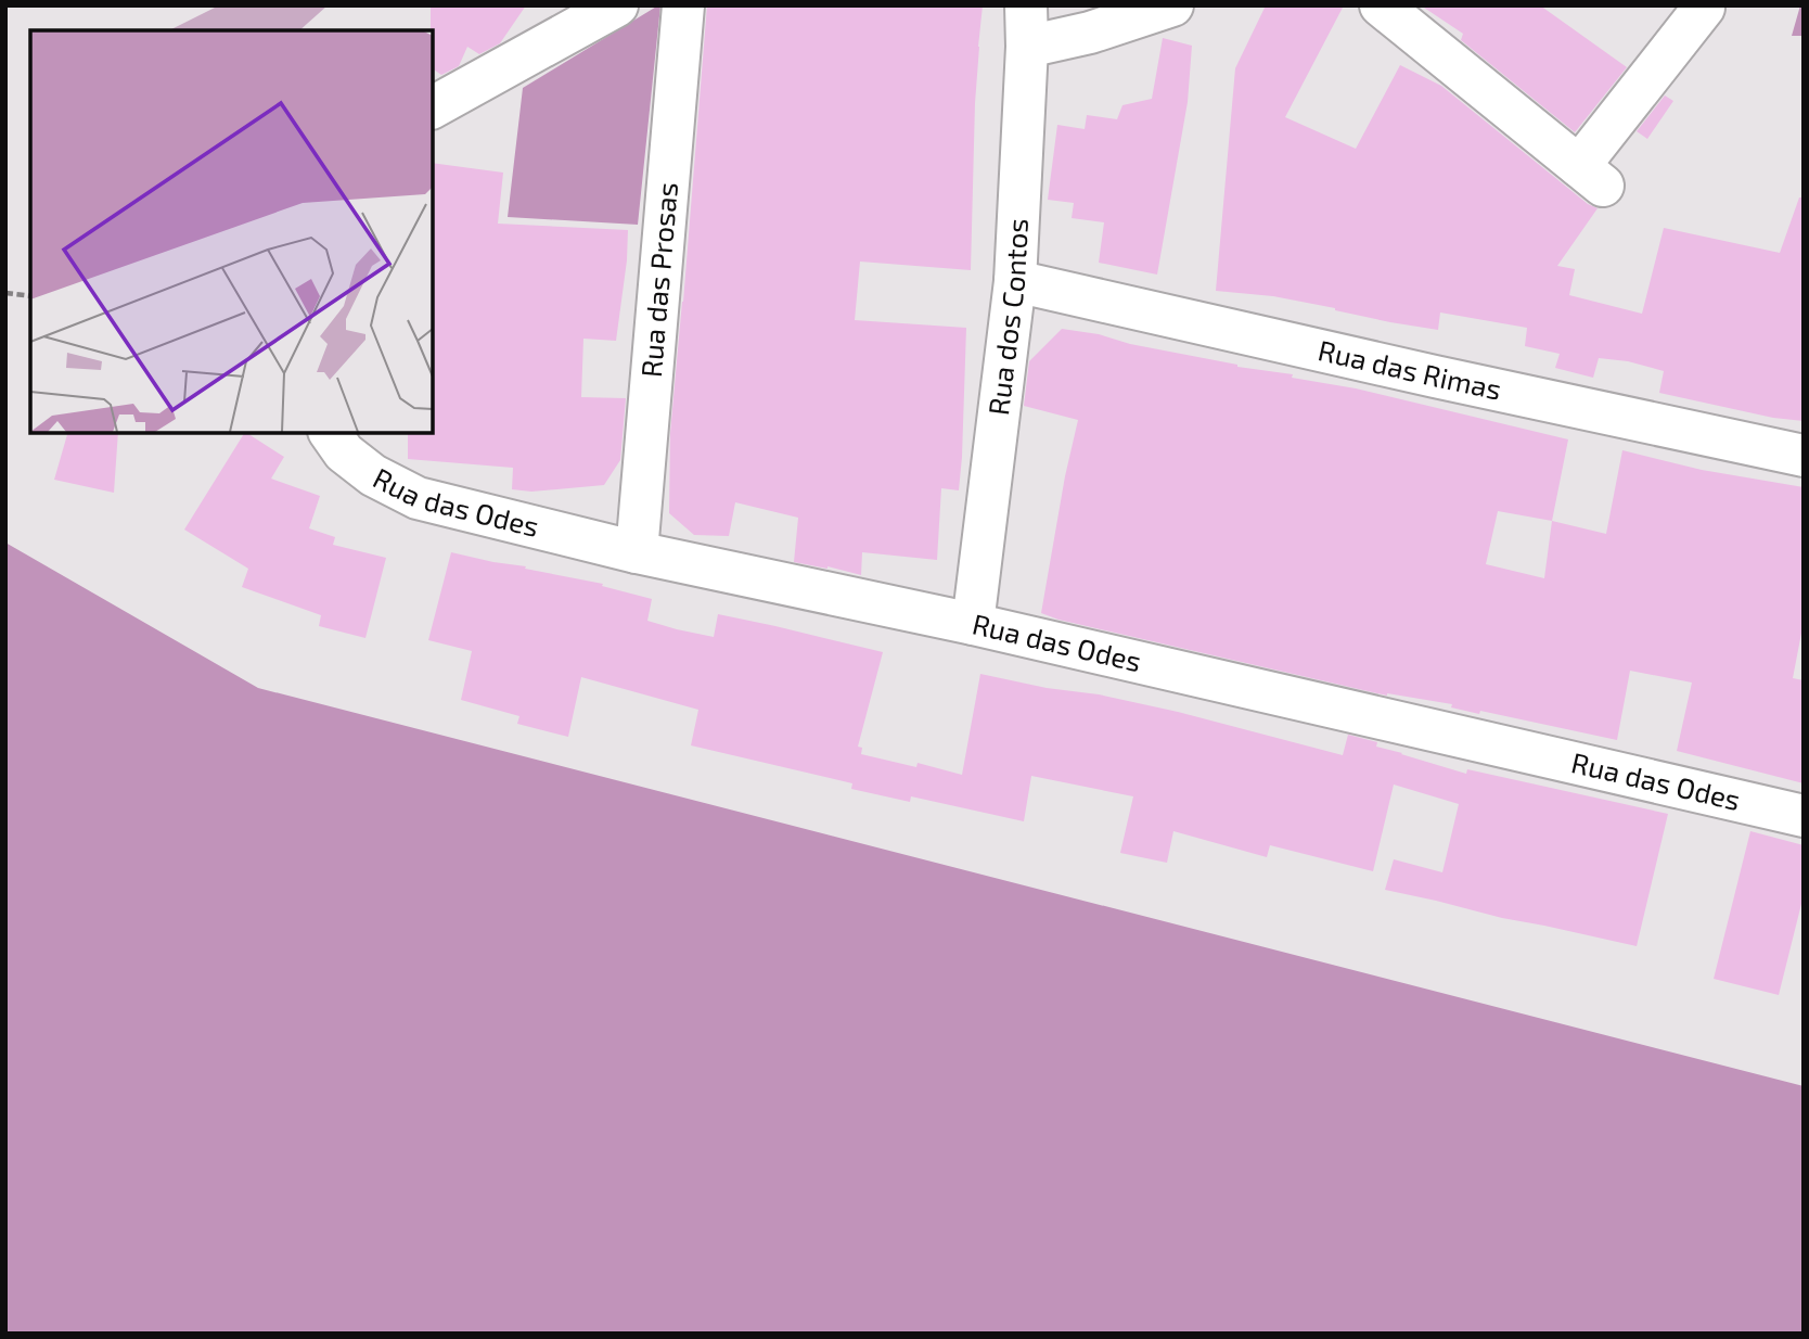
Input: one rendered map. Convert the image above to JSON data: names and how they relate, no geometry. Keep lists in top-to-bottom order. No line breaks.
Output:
{"streets":{"street":["Rua das Prosas","Rua dos Contos","Rua das Rimas","Rua das Odes"]},"crossings":[["Rua das Prosas","Rua das Odes"],["Rua dos Contos","Rua das Rimas"],["Rua dos Contos","Rua das Odes"]]}
